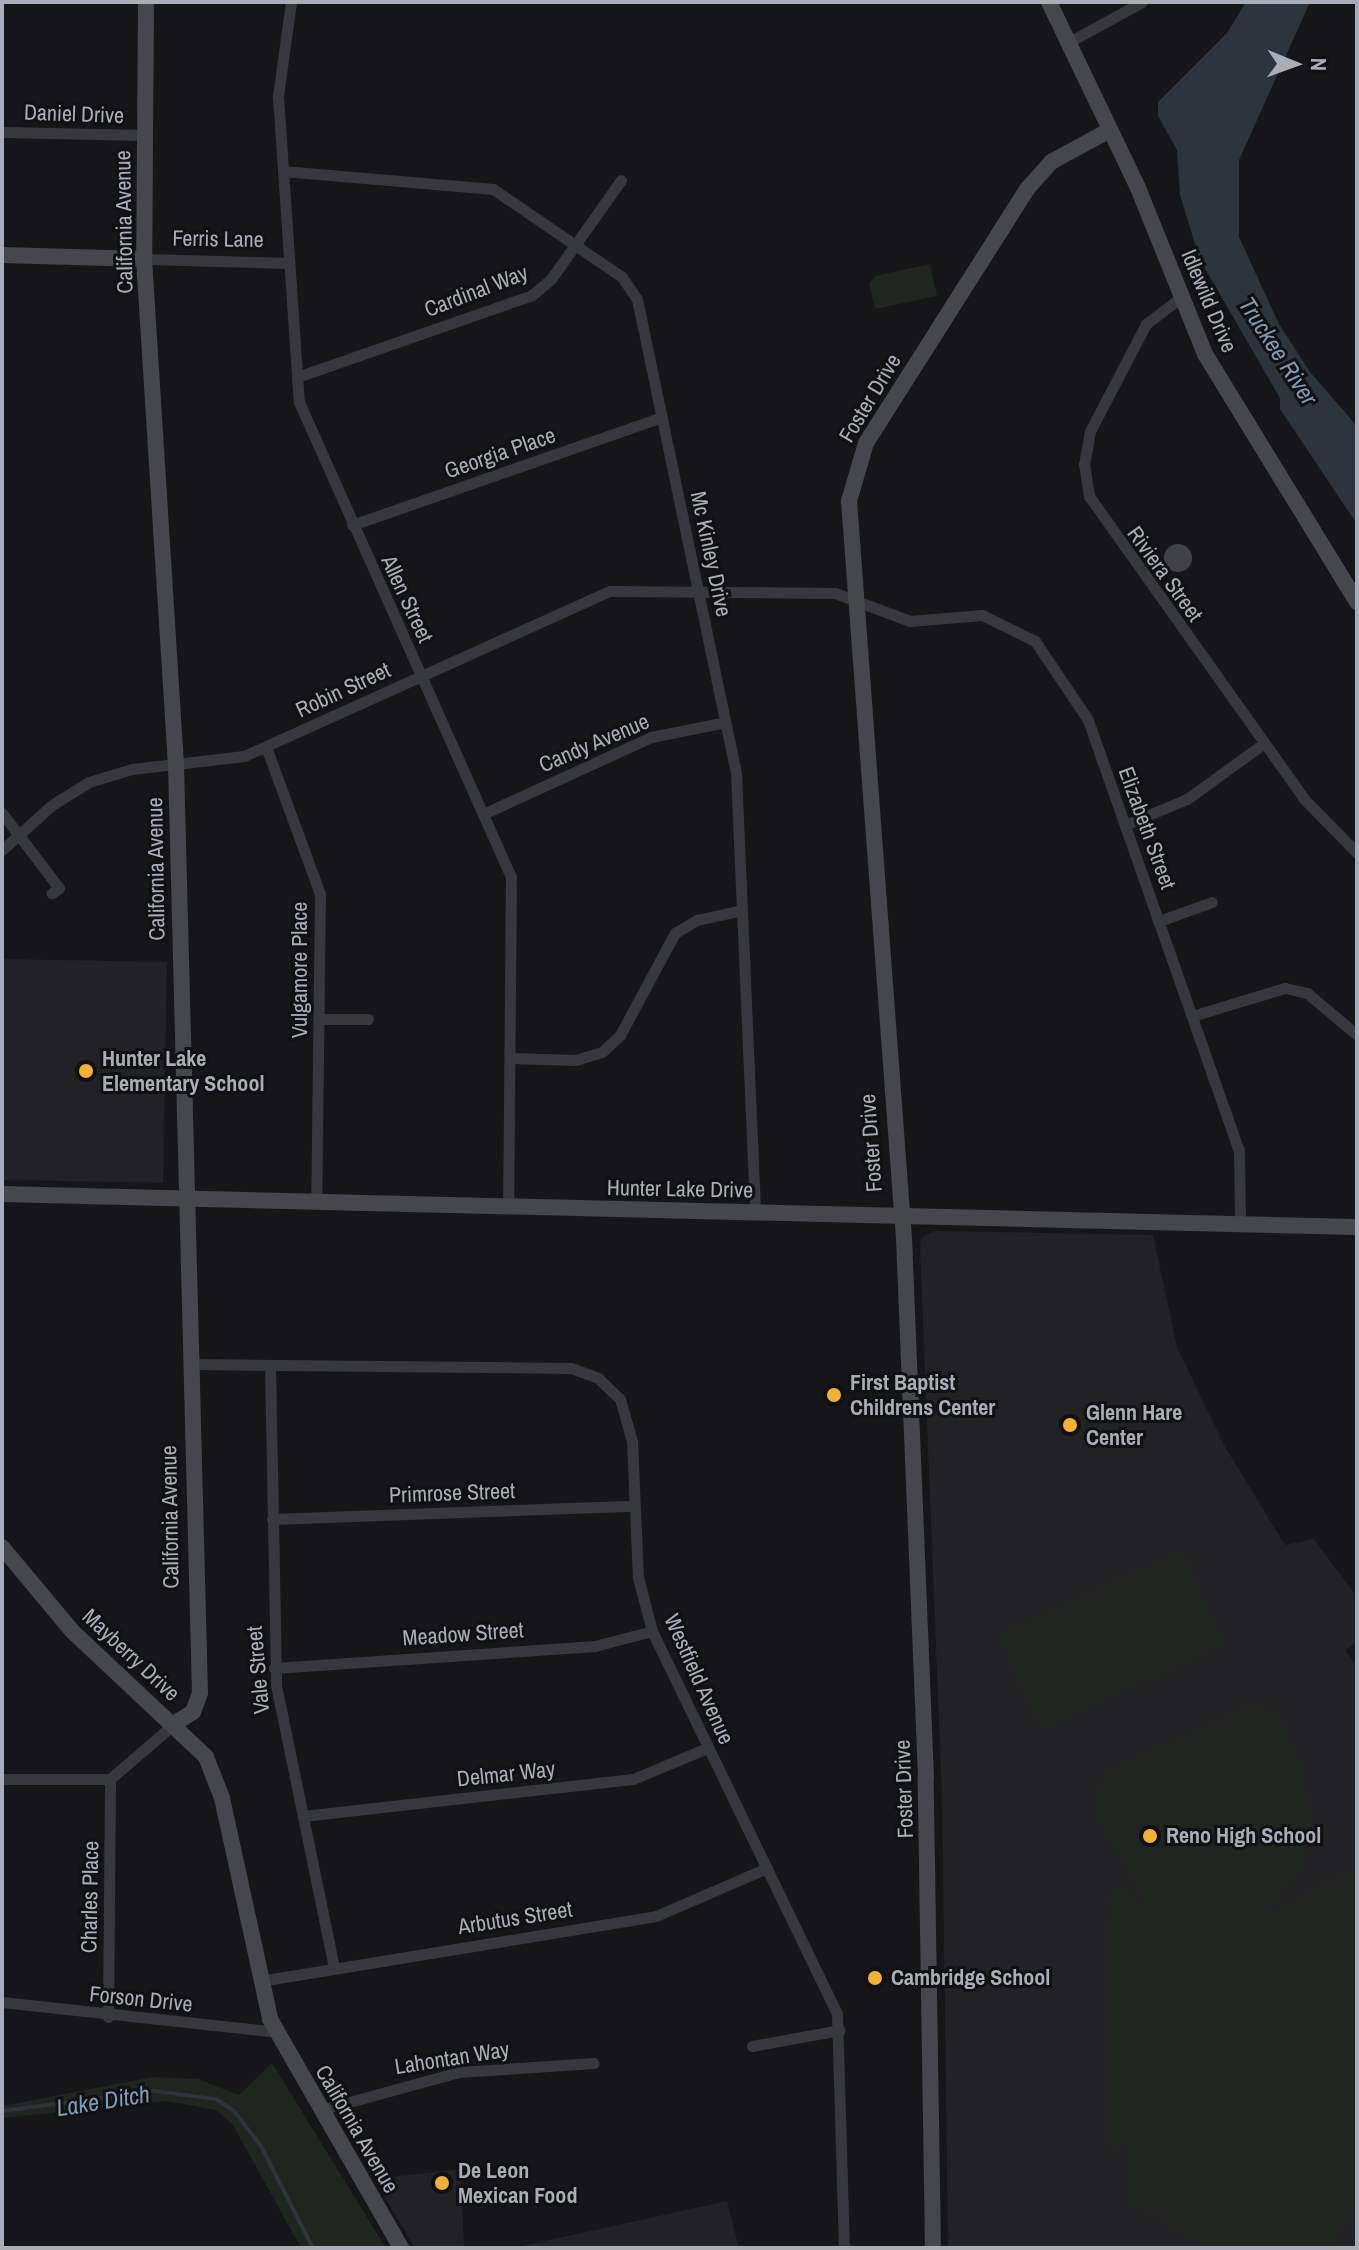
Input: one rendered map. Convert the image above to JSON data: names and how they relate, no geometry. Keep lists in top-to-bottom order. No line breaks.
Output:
{"streets":{"street":["Daniel Drive","California Avenue","Ferris Lane","Cardinal Way","Idlewild Drive","Foster Drive","Georgia Place","Mc Kinley Drive","Riviera Street","Allen Street","Robin Street","Candy Avenue","Elizabeth Street","Vulgamore Place","Hunter Lake Drive","Primrose Street","Meadow Street","Mayberry Drive","Vale Street","Westfield Avenue","Delmar Way","Charles Place","Arbutus Street","Forson Drive","Lahontan Way"]},"crossings":[["Daniel Drive","California Avenue"],["California Avenue","Ferris Lane"],["California Avenue","Robin Street"],["California Avenue","Hunter Lake Drive"],["California Avenue","Mayberry Drive"],["California Avenue","Westfield Avenue"],["California Avenue","Arbutus Street"],["California Avenue","Forson Drive"],["California Avenue","Lahontan Way"],["Ferris Lane","Allen Street"],["Cardinal Way","Mc Kinley Drive"],["Cardinal Way","Allen Street"],["Idlewild Drive","Foster Drive"],["Idlewild Drive","Riviera Street"],["Foster Drive","Robin Street"],["Foster Drive","Elizabeth Street"],["Foster Drive","Hunter Lake Drive"],["Georgia Place","Mc Kinley Drive"],["Georgia Place","Allen Street"],["Mc Kinley Drive","Allen Street"],["Mc Kinley Drive","Robin Street"],["Mc Kinley Drive","Candy Avenue"],["Mc Kinley Drive","Hunter Lake Drive"],["Allen Street","Robin Street"],["Allen Street","Candy Avenue"],["Allen Street","Hunter Lake Drive"],["Robin Street","Elizabeth Street"],["Robin Street","Vulgamore Place"],["Elizabeth Street","Hunter Lake Drive"],["Vulgamore Place","Hunter Lake Drive"],["Primrose Street","Vale Street"],["Primrose Street","Westfield Avenue"],["Meadow Street","Vale Street"],["Meadow Street","Westfield Avenue"],["Vale Street","Westfield Avenue"],["Vale Street","Delmar Way"],["Vale Street","Arbutus Street"],["Westfield Avenue","Delmar Way"],["Westfield Avenue","Arbutus Street"],["Charles Place","Forson Drive"]],"water":["Truckee River","Lake Ditch"],"places":["Hunter Lake Elementary School","First Baptist Childrens Center","Glenn Hare Center","Reno High School","Cambridge School","De Leon Mexican Food"],"north":"right"}
